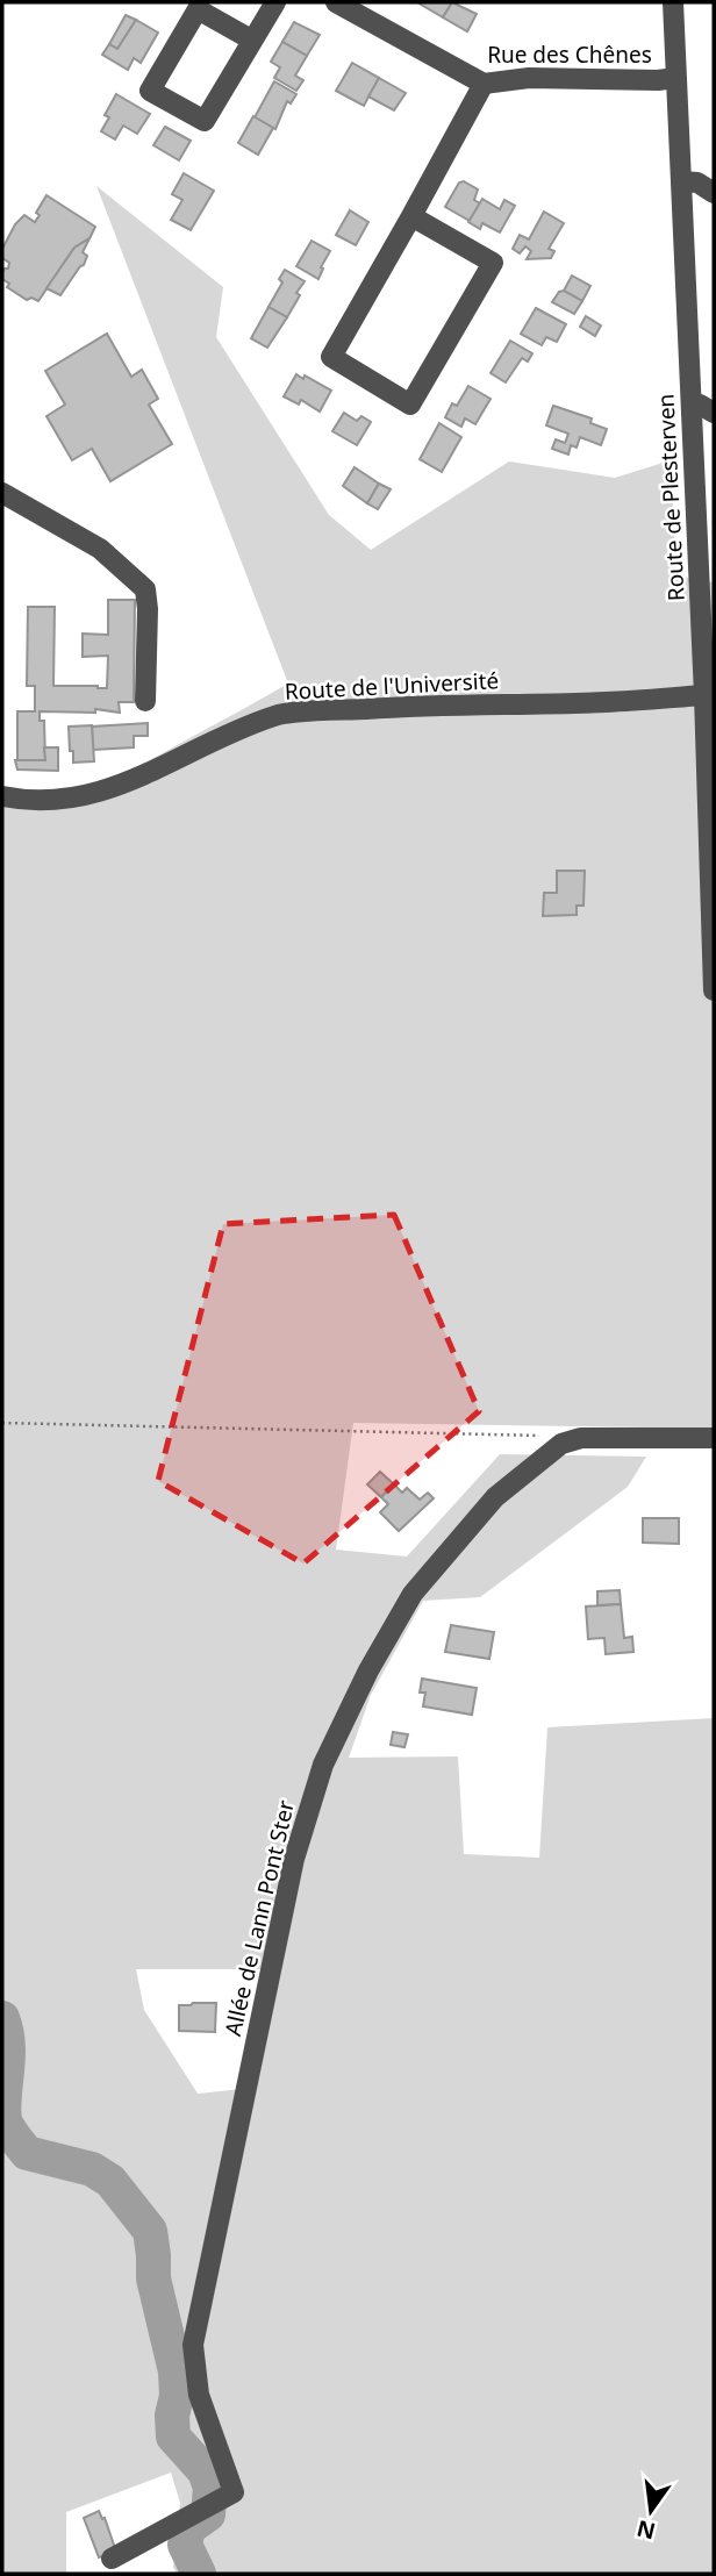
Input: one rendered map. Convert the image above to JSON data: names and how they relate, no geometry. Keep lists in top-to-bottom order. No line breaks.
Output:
{"streets":{"street":["Rue des Chênes","Route de Plesterven","Route de l'Université","Allée de Lann Pont Ster"]},"crossings":[["Rue des Chênes","Route de Plesterven"],["Route de Plesterven","Route de l'Université"]],"north":"bottom"}
